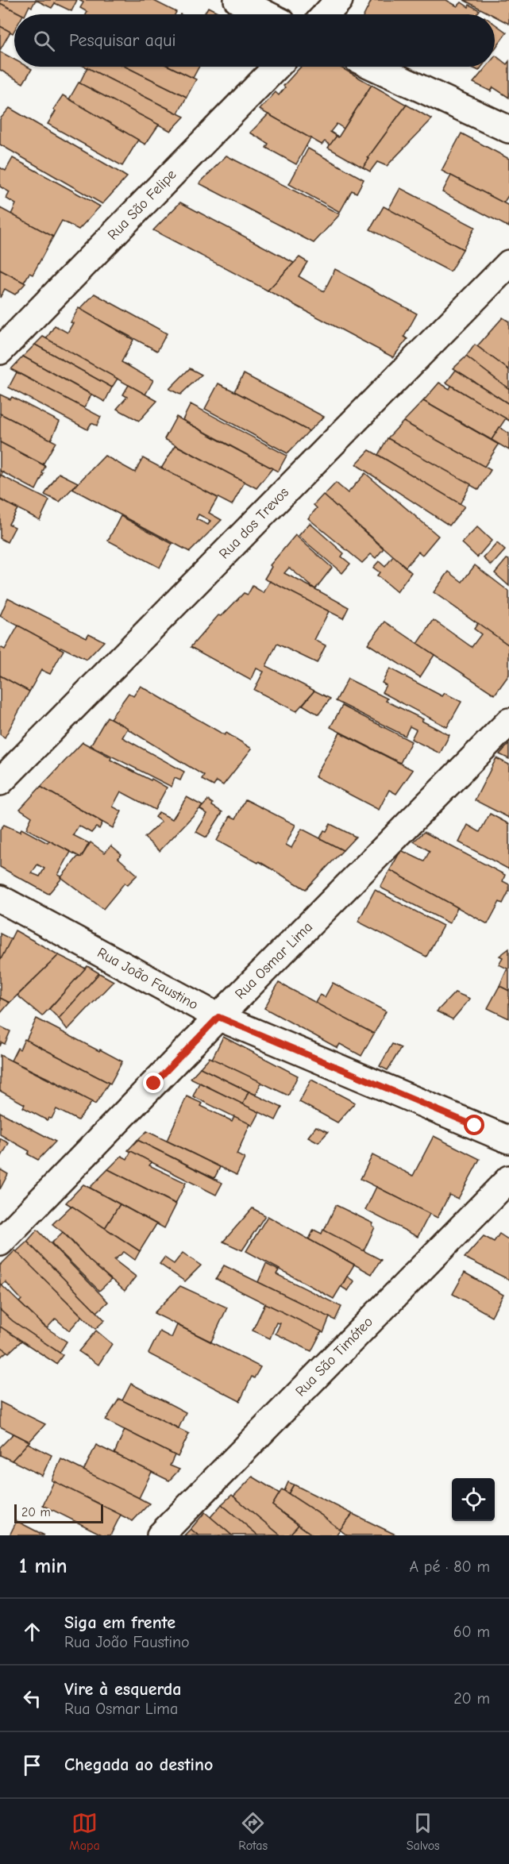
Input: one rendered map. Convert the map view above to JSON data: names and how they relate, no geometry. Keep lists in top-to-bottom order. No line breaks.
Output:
{"streets":{"street":["Rua São Felipe","Rua dos Trevos","Rua Osmar Lima","Rua João Faustino","Rua São Timóteo"]},"crossings":[["Rua Osmar Lima","Rua João Faustino"]],"scale_bar":"20 m","page":{"search":"Pesquisar aqui","scale":"20 m","heading":["1 min","A pé · 80 m"],"list":[["Siga em frente","Rua João Faustino","60 m"],["Vire à esquerda","Rua Osmar Lima","20 m"],"Chegada ao destino"],"nav":["Mapa","Rotas","Salvos"]}}
